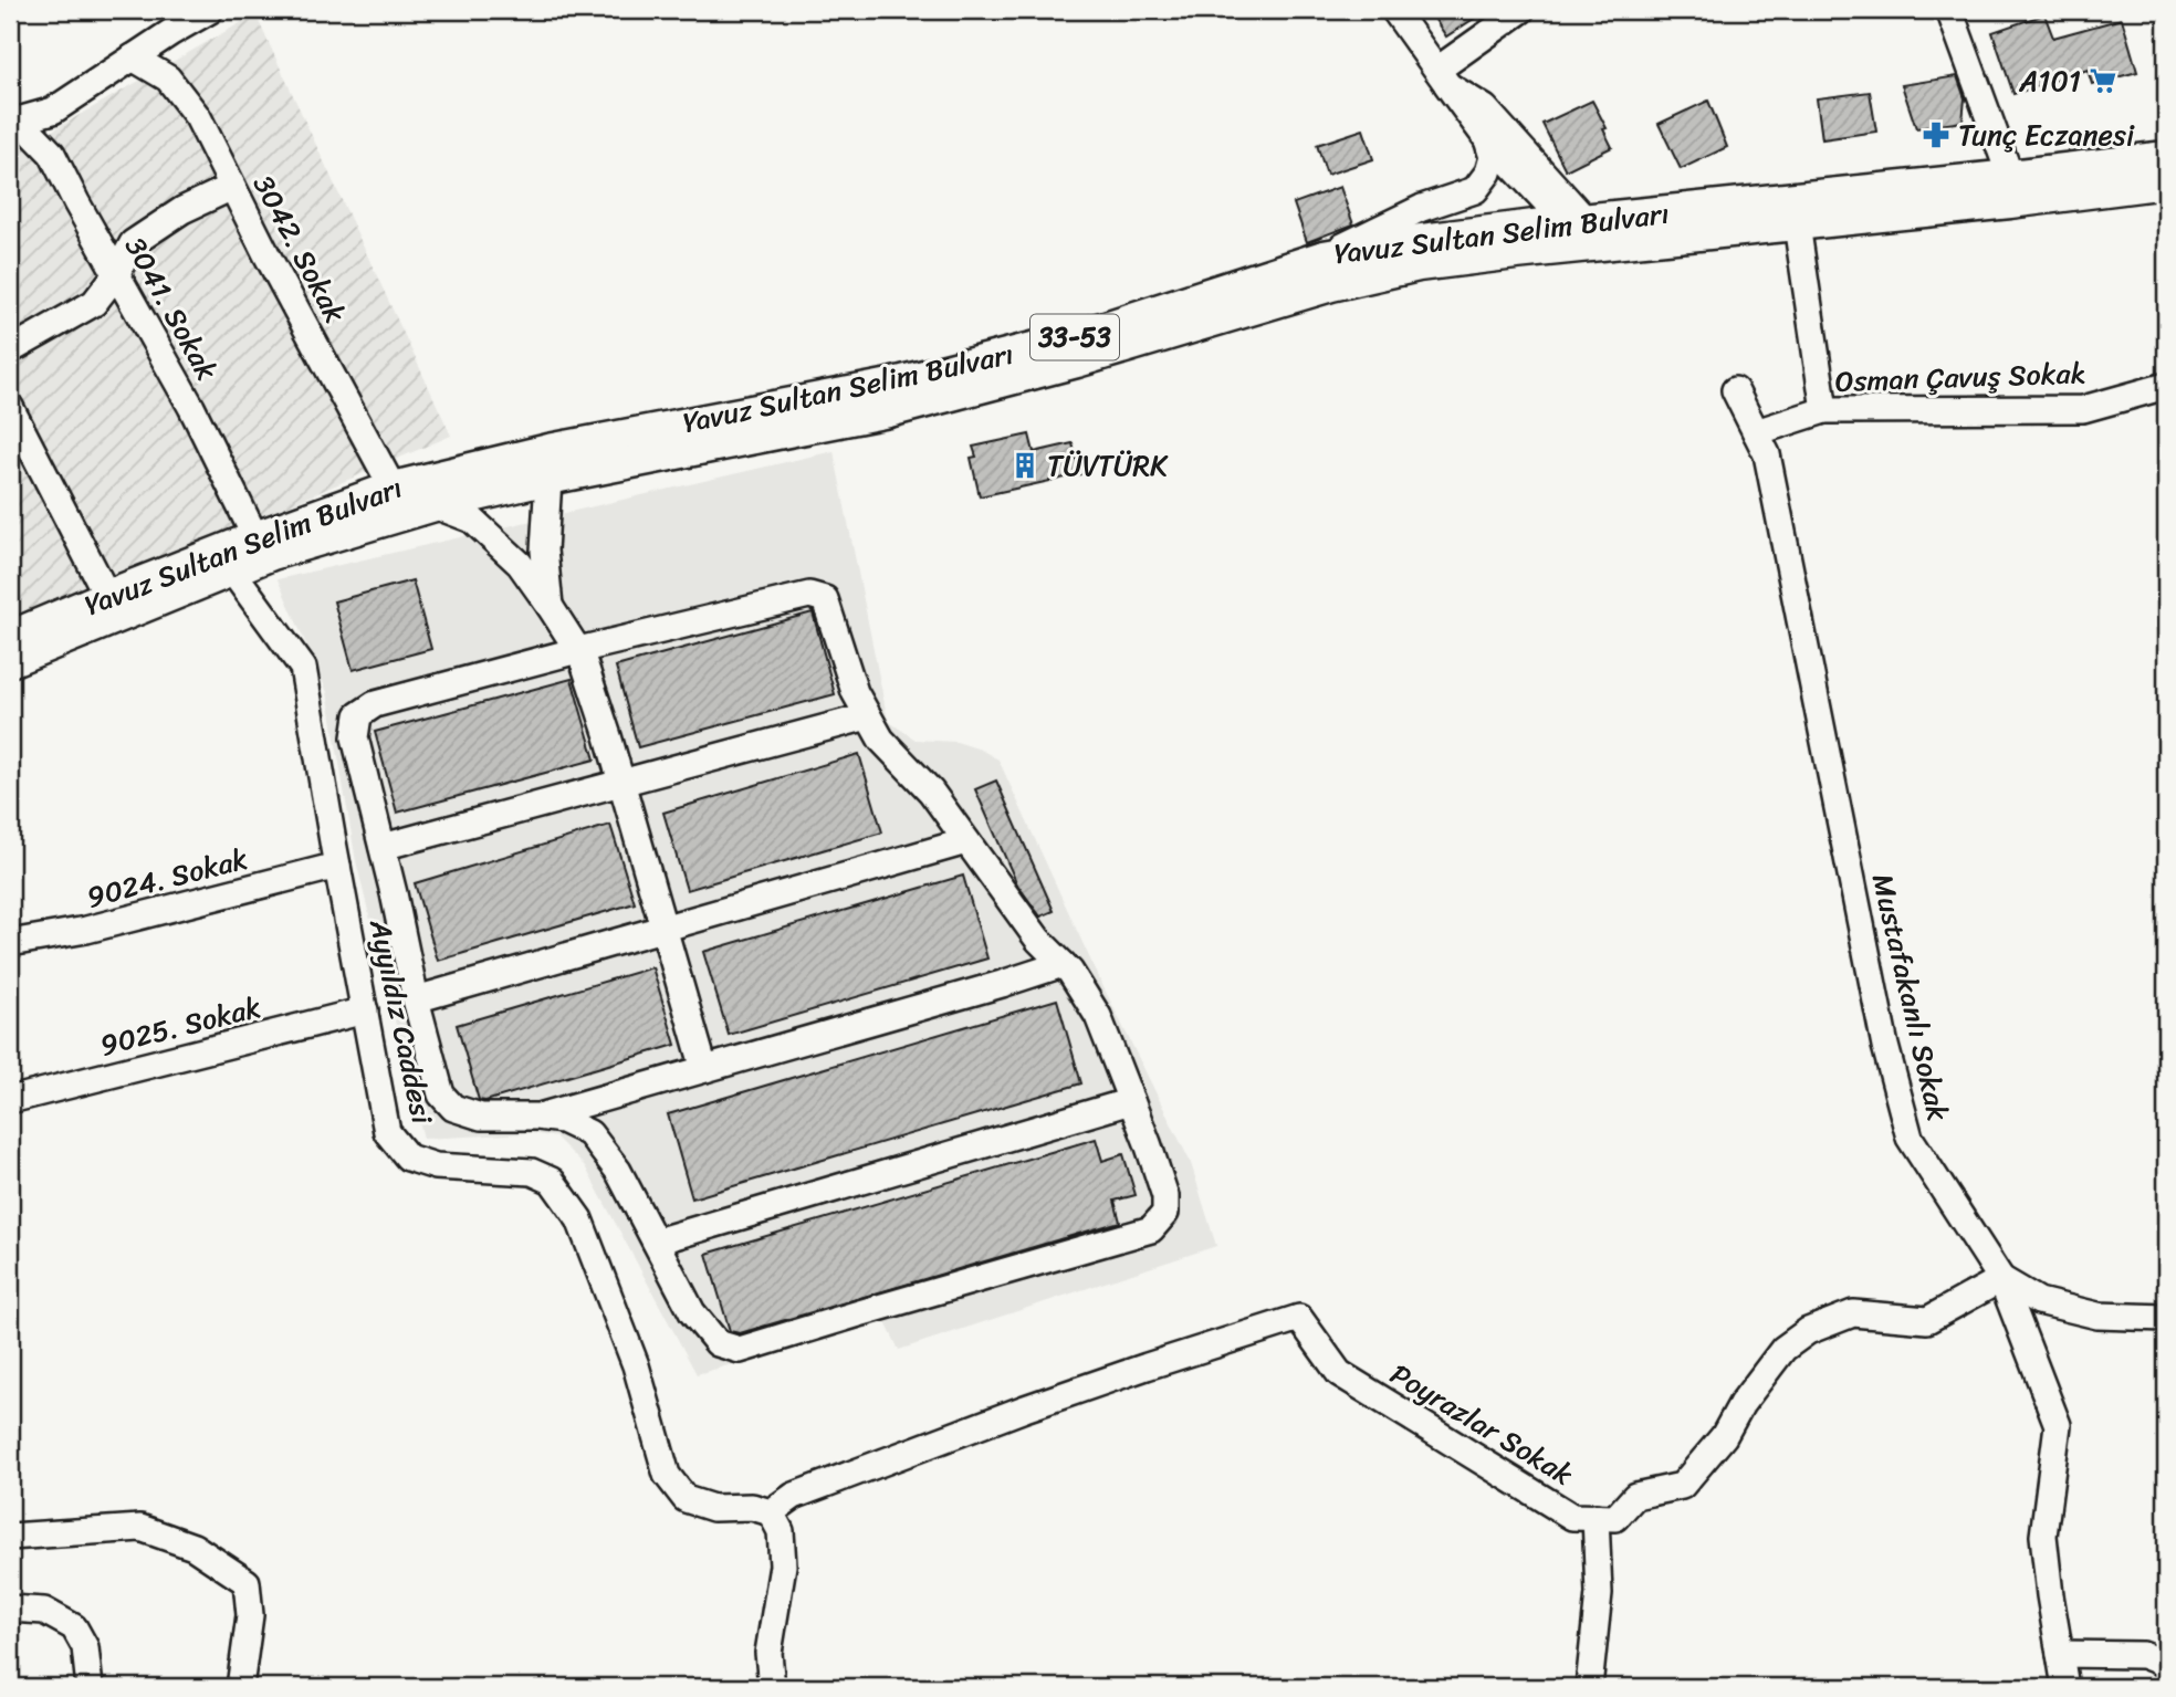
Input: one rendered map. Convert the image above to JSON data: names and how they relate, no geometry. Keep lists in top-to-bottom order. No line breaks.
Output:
{"streets":{"main road":["Yavuz Sultan Selim Bulvarı","33-53"],"street":["3042. Sokak","3041. Sokak","Osman Çavuş Sokak","9024. Sokak","Mustafakanlı Sokak","Ayyıldız Caddesi","9025. Sokak","Poyrazlar Sokak"]},"crossings":[["Yavuz Sultan Selim Bulvarı","3042. Sokak"],["Yavuz Sultan Selim Bulvarı","3041. Sokak"],["Yavuz Sultan Selim Bulvarı","Ayyıldız Caddesi"],["Osman Çavuş Sokak","Mustafakanlı Sokak"],["9024. Sokak","Ayyıldız Caddesi"],["Mustafakanlı Sokak","Poyrazlar Sokak"],["Ayyıldız Caddesi","9025. Sokak"],["Ayyıldız Caddesi","Poyrazlar Sokak"]],"places":{"supermarket":["A101"],"pharmacy":["Tunç Eczanesi"],"building":["TÜVTÜRK"]}}
